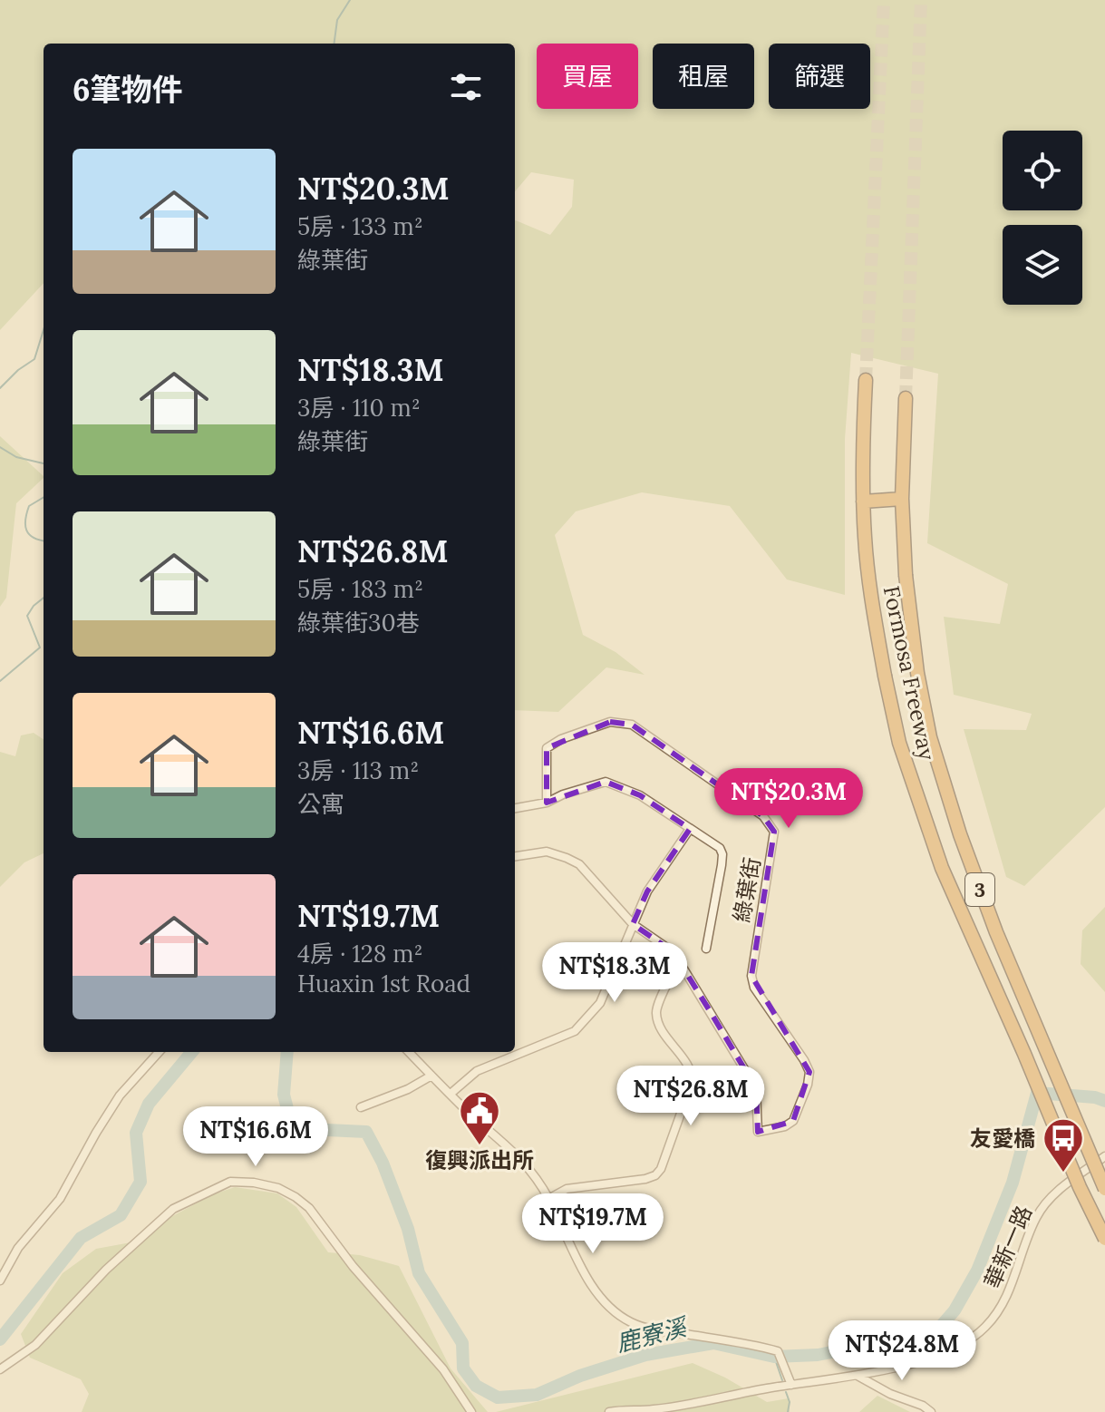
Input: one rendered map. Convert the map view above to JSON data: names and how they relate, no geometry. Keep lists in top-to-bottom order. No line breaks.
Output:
{"streets":{"highway":["Formosa Freeway","3"],"street":["綠葉街","華新一路"]},"water":["鹿寮溪"],"places":{"public building":["復興派出所"],"bus stop":["友愛橋"]},"page":{"chip":["買屋","租屋","篩選"],"heading":"6筆物件","list":[{"name":"NT$20.3M","note":"5房 · 133 m² · 綠葉街"},{"name":"NT$18.3M","note":"3房 · 110 m² · 綠葉街"},{"name":"NT$26.8M","note":"5房 · 183 m² · 綠葉街30巷"},{"name":"NT$16.6M","note":"3房 · 113 m² · 公寓"},{"name":"NT$19.7M","note":"4房 · 128 m² · Huaxin 1st Road"}],"price":["NT$20.3M","NT$18.3M","NT$26.8M","NT$16.6M","NT$19.7M","NT$24.8M"]}}
